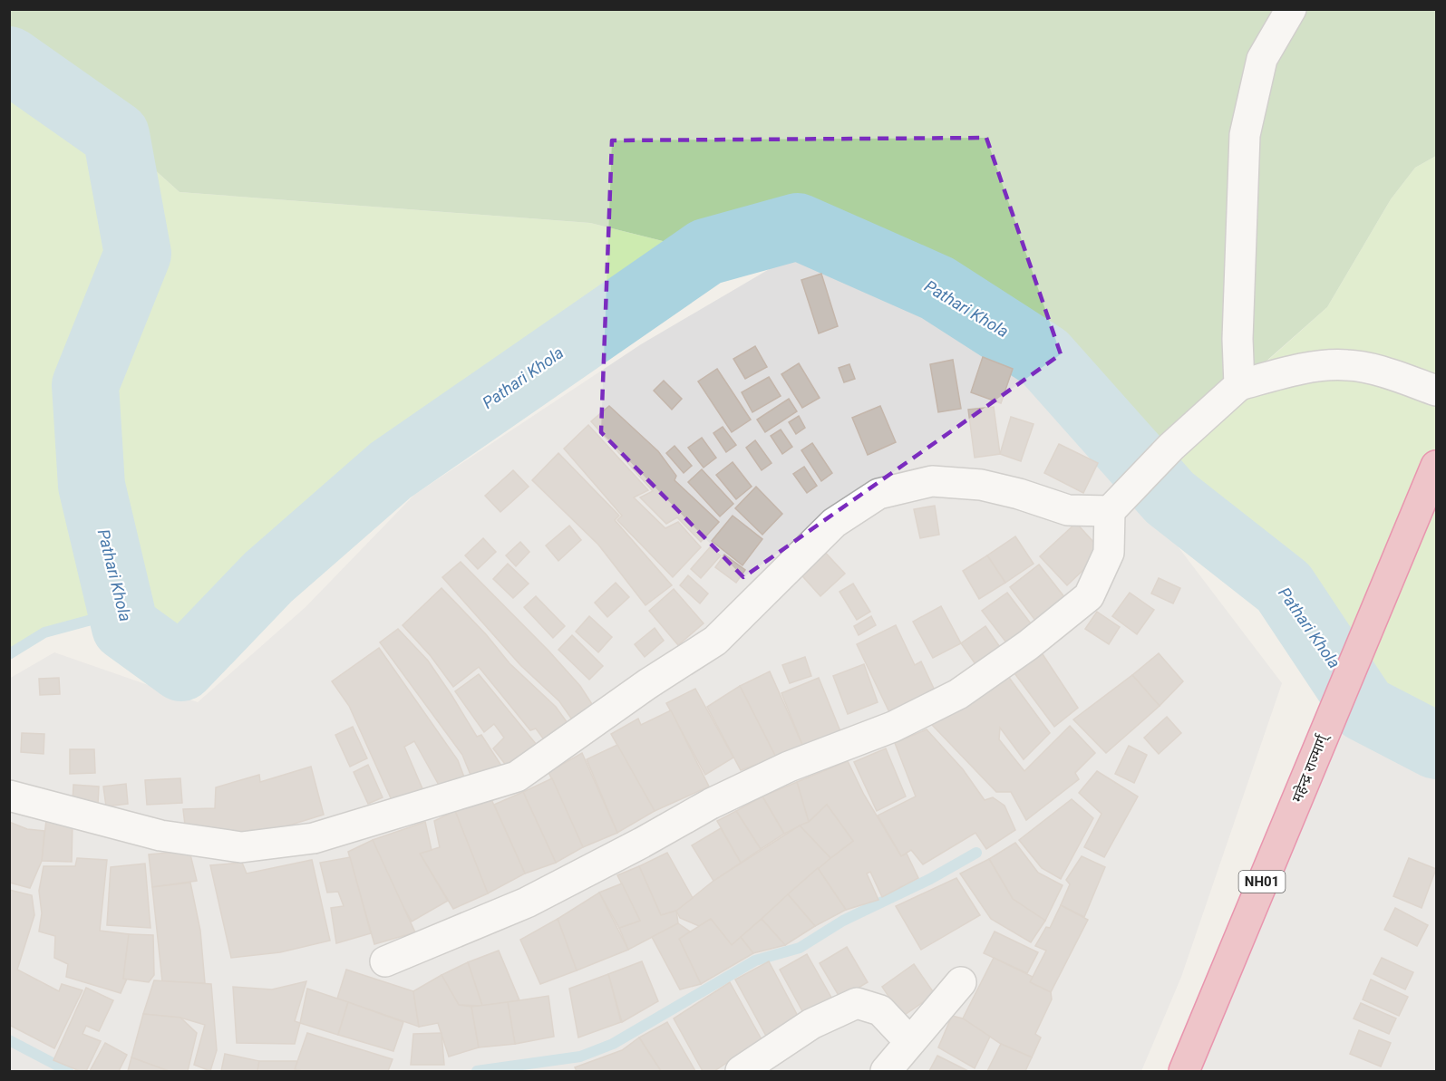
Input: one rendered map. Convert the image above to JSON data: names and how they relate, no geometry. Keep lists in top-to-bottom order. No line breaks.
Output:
{"streets":{"highway":["महेन्द्र राज्मार्ग्","NH01"]},"water":["Pathari Khola"]}
